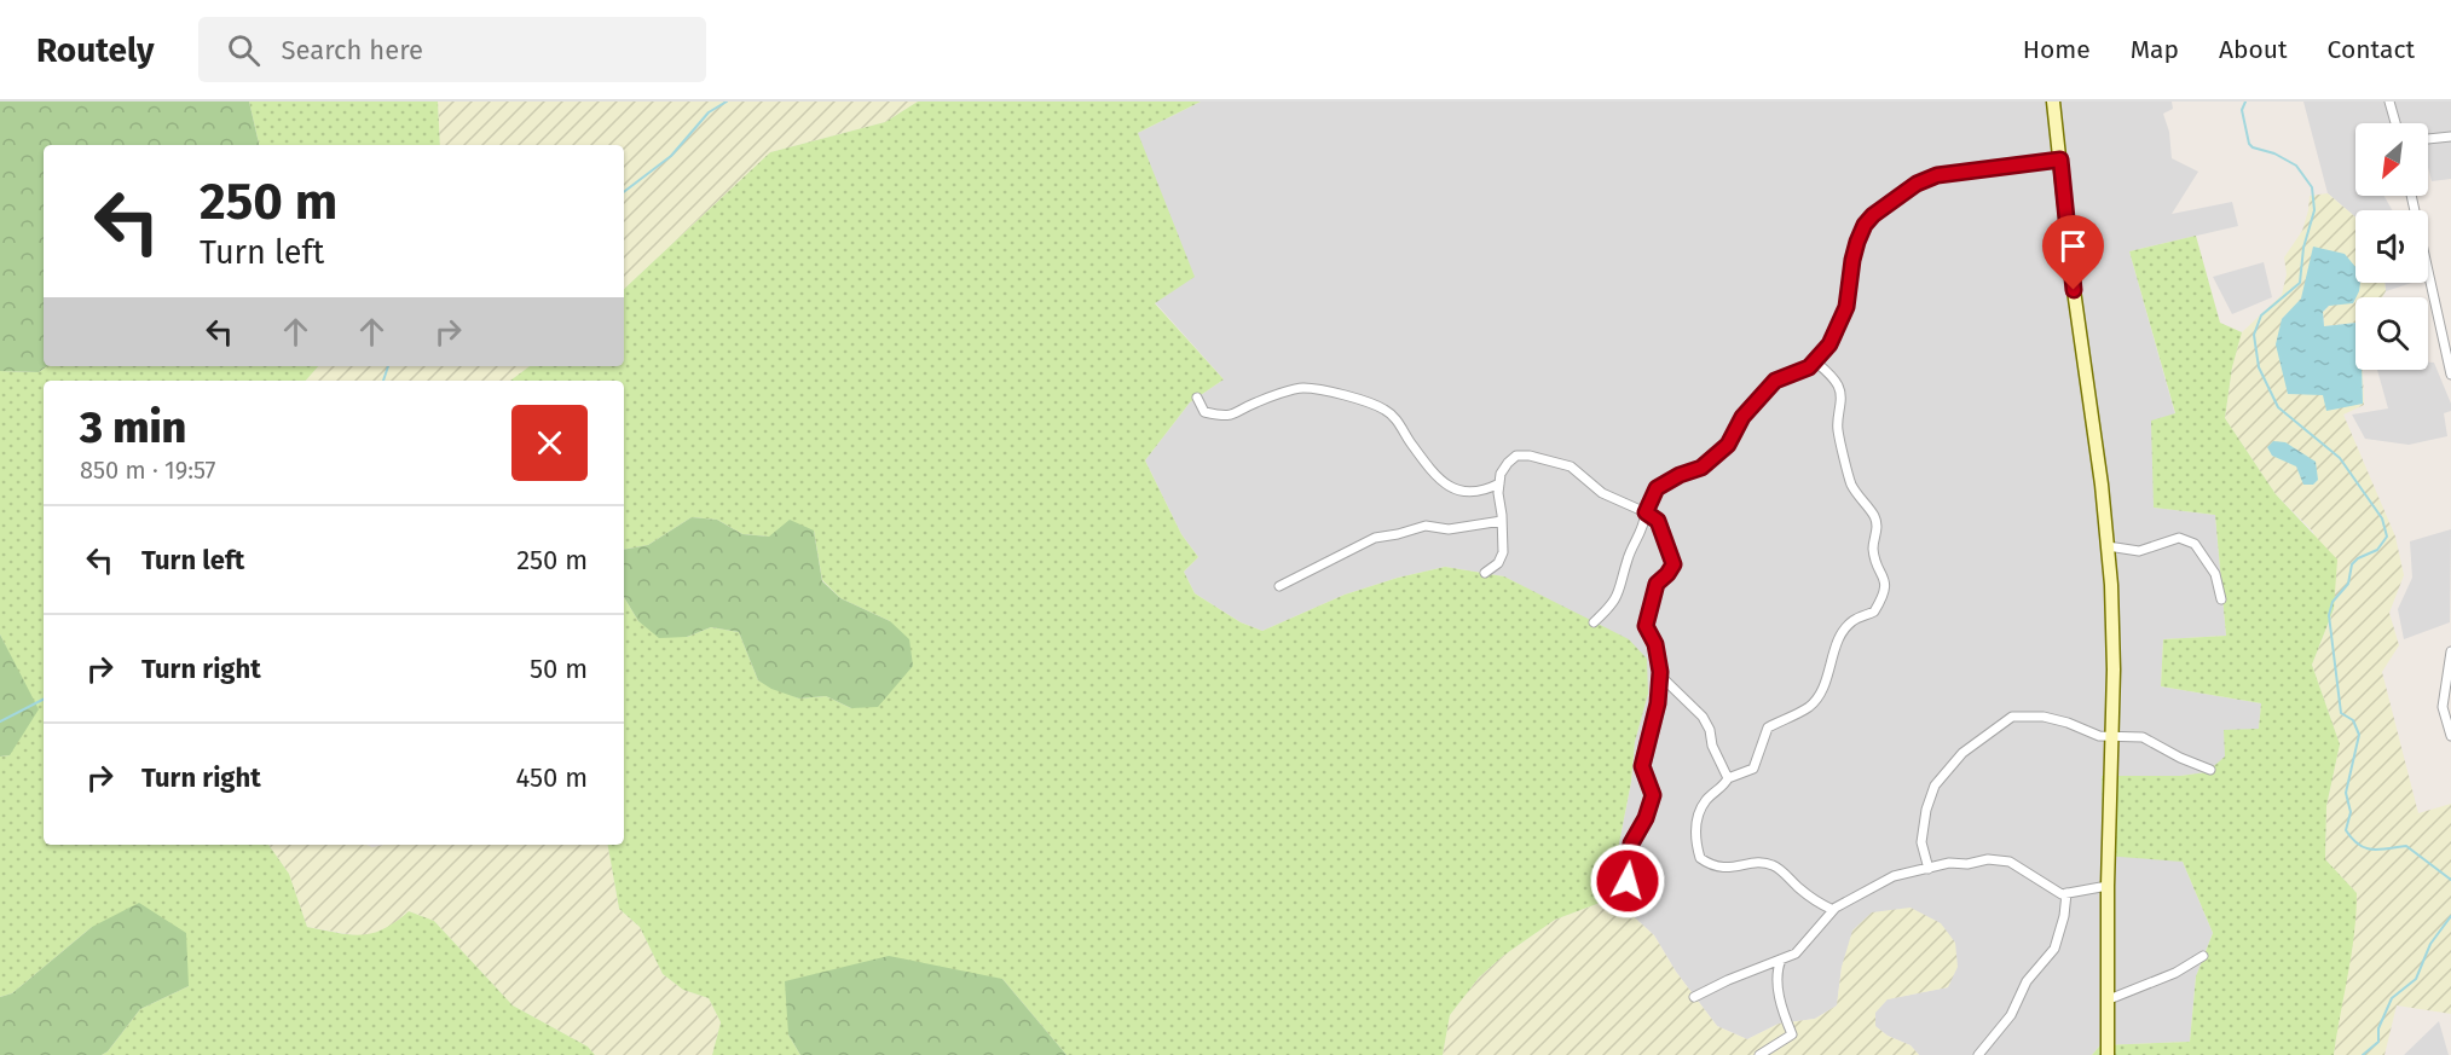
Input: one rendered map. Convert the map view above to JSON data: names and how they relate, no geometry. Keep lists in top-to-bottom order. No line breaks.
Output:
{"north":"bottom left","page":{"header":"Routely","search":"Search here","nav":["Home","Map","About","Contact"],"turn":["250 m","Turn left"],"heading":["3 min","850 m · 19:57"],"list":[{"name":"Turn left","value":"250 m"},{"name":"Turn right","value":"50 m"},{"name":"Turn right","value":"450 m"}]}}
